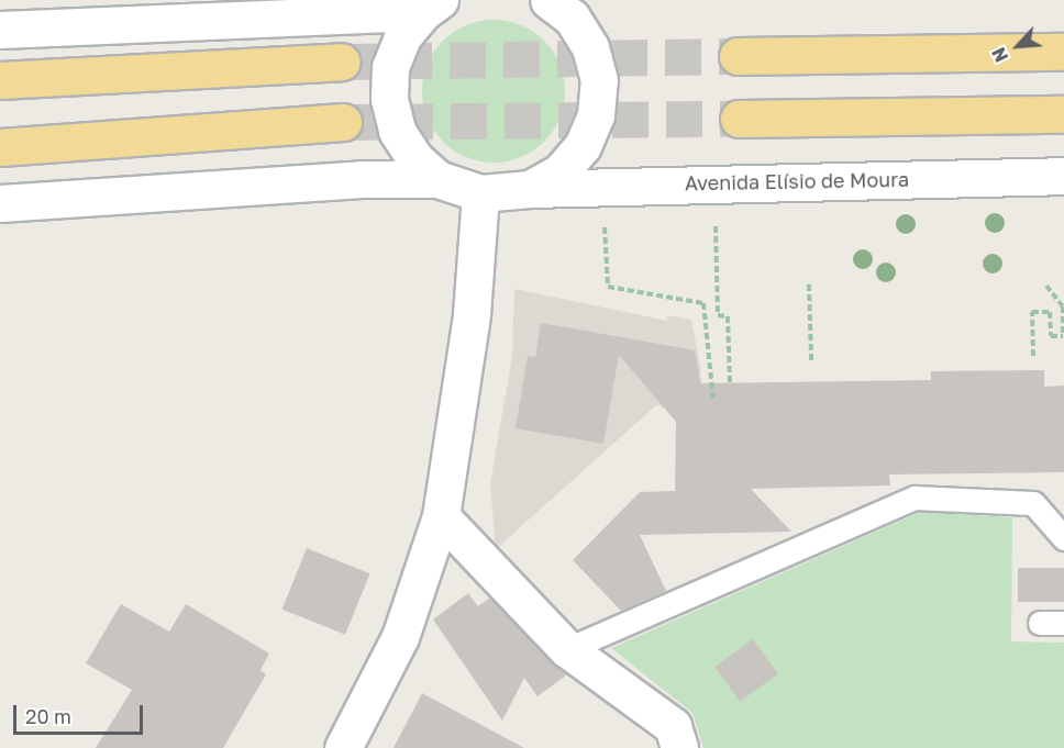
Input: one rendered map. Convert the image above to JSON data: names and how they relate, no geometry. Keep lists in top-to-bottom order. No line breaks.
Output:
{"streets":{"street":["Avenida Elísio de Moura"]},"scale_bar":"20 m","north":"bottom left"}
